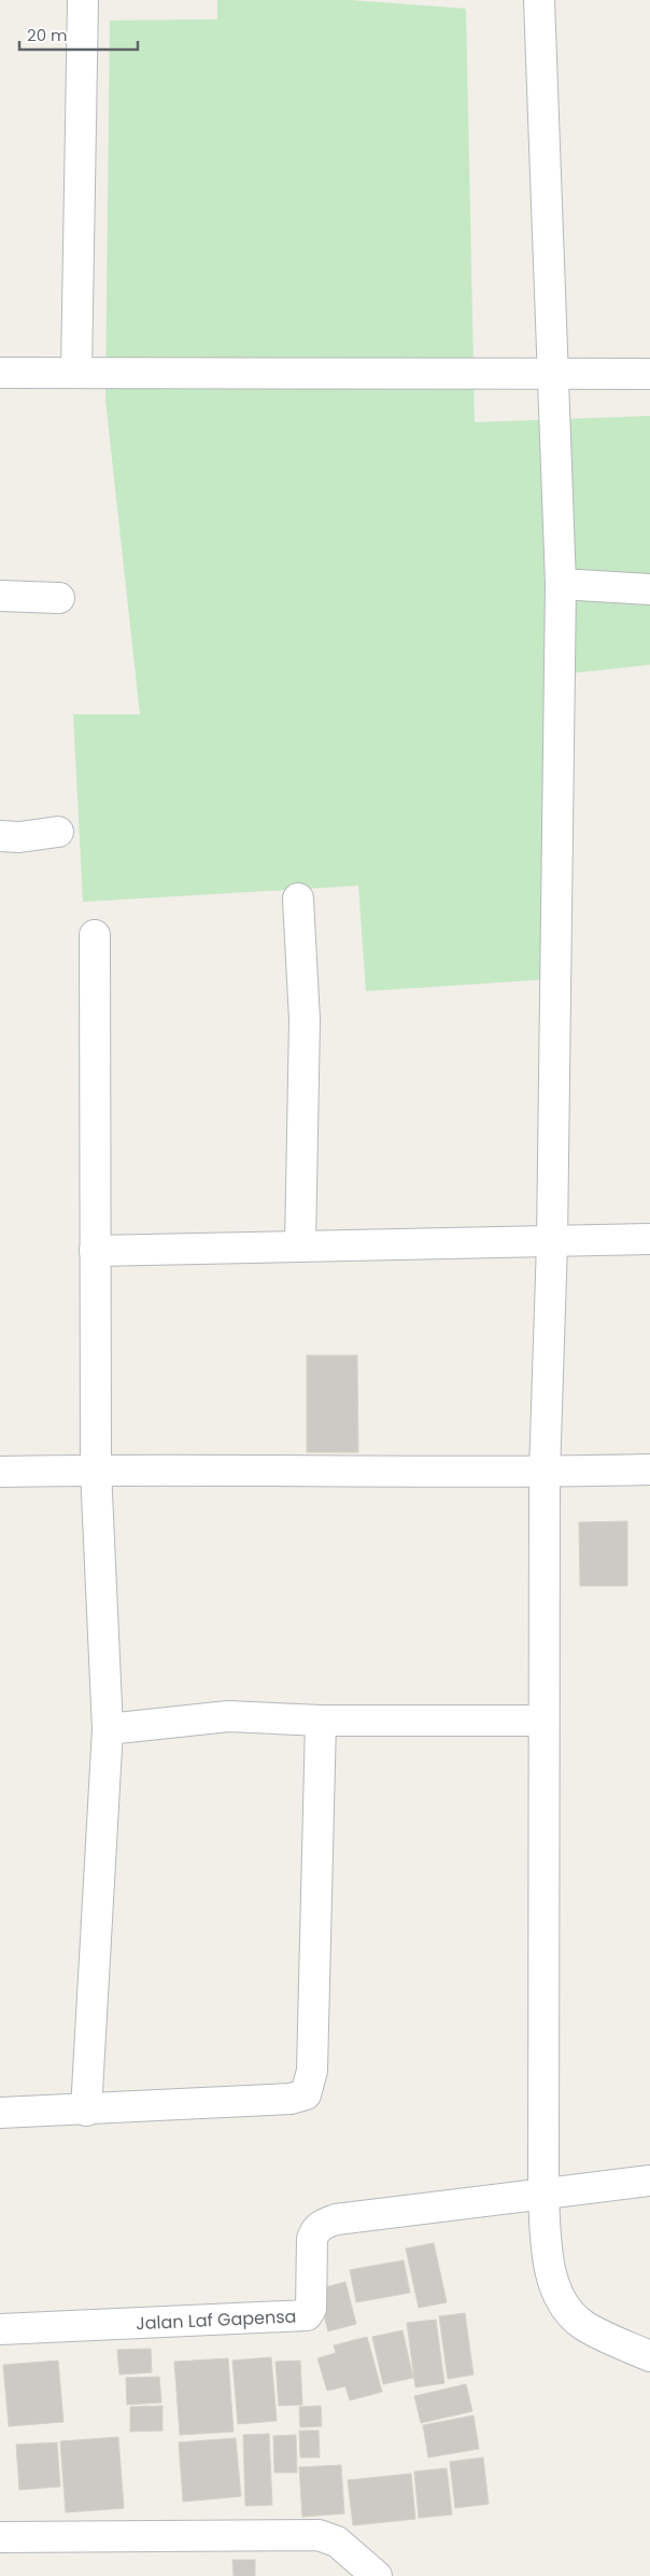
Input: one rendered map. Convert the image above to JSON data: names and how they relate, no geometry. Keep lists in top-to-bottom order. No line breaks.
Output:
{"streets":{"street":["Jalan Laf Gapensa"]},"scale_bar":"20 m"}
